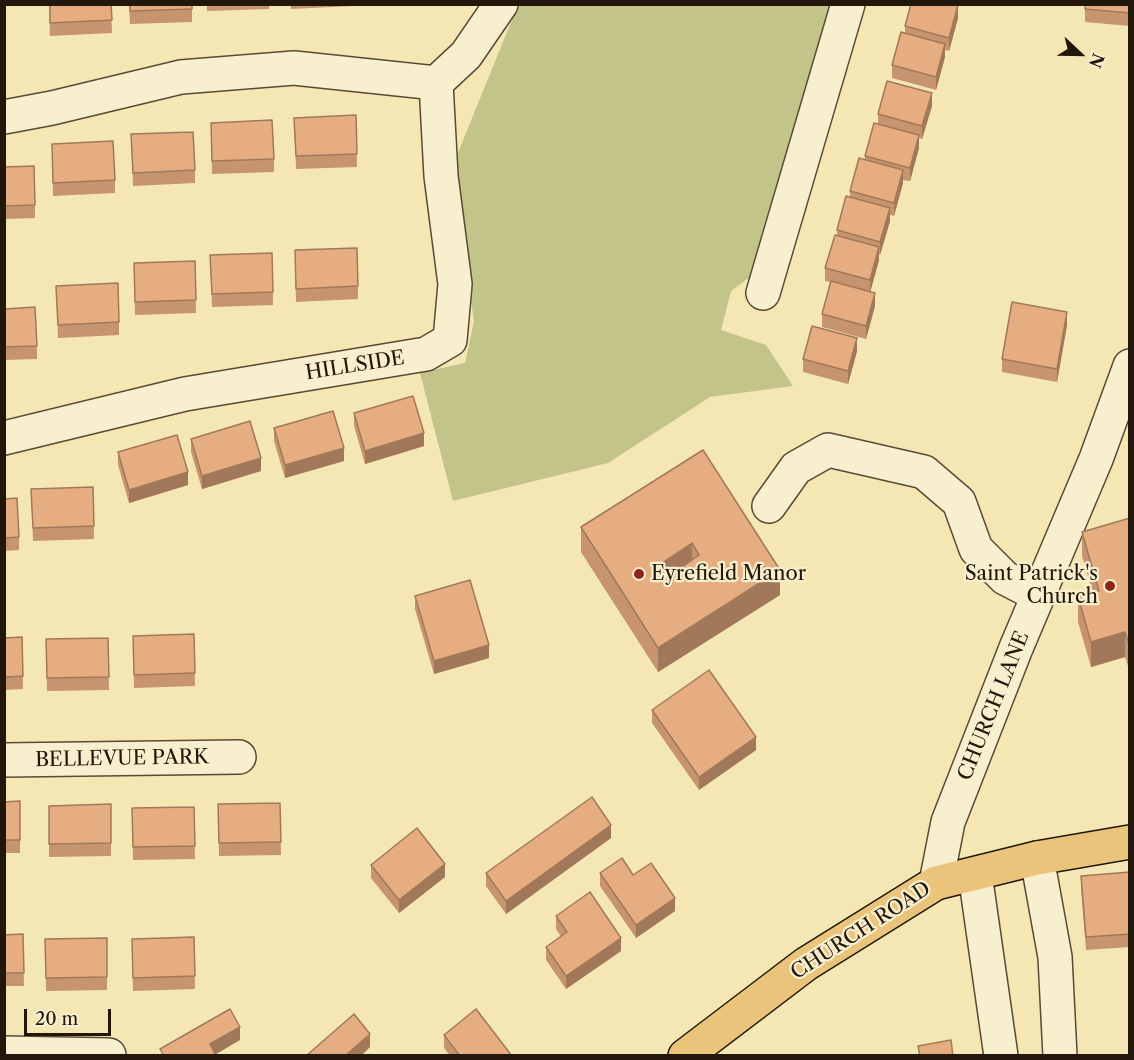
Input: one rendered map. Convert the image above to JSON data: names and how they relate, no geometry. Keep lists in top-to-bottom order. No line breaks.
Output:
{"streets":{"main road":["CHURCH ROAD"],"street":["HILLSIDE","CHURCH LANE","BELLEVUE PARK"]},"crossings":[["CHURCH LANE","CHURCH ROAD"]],"places":["Eyrefield Manor","Saint Patrick's Church"],"scale_bar":"20 m","north":"right"}
